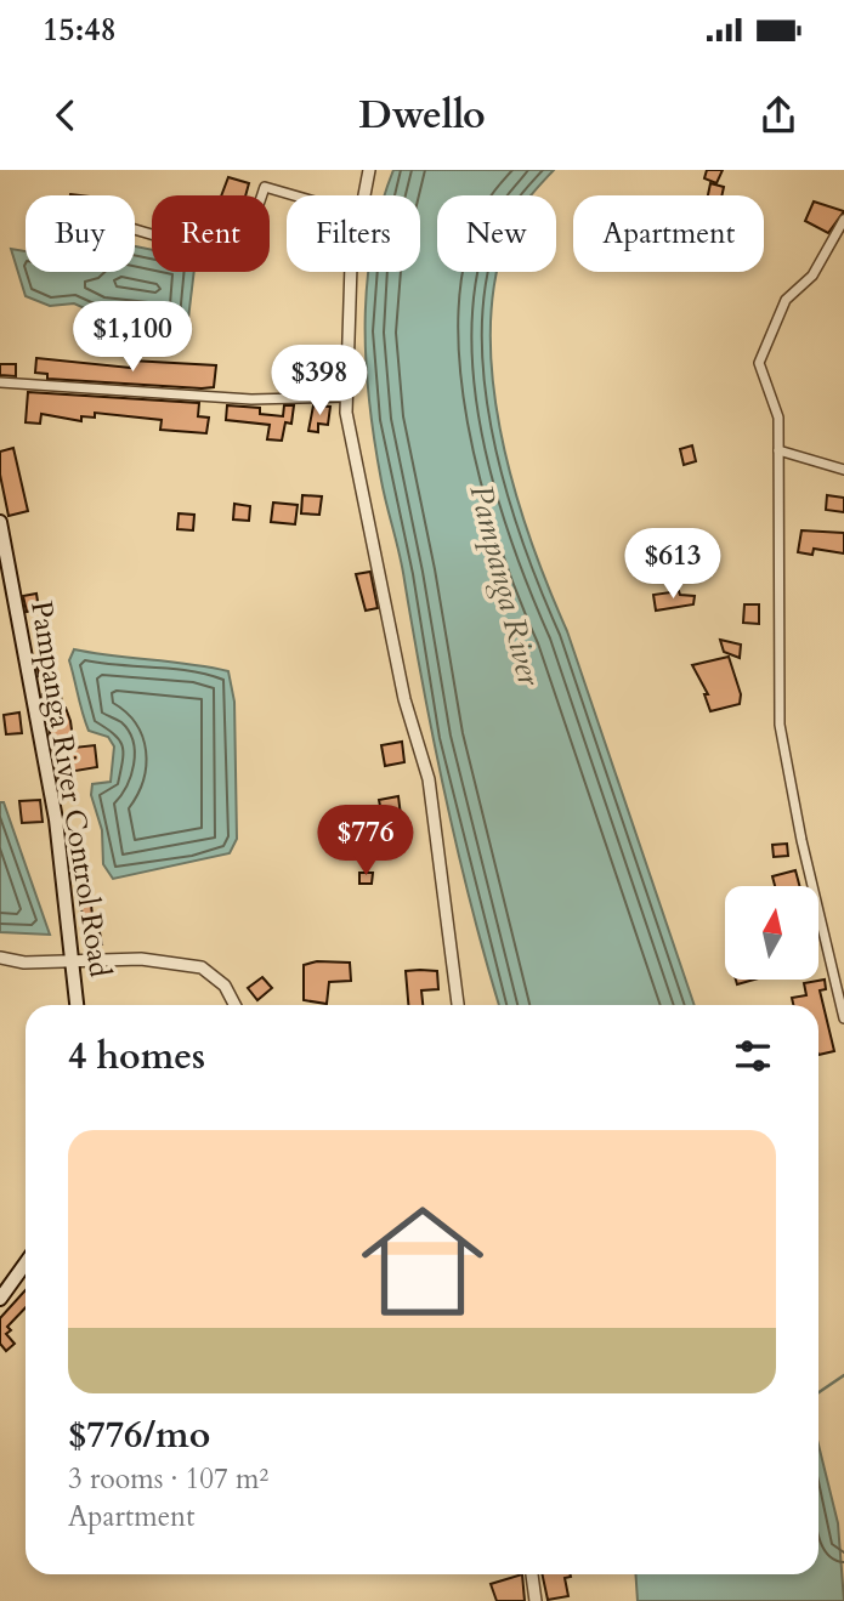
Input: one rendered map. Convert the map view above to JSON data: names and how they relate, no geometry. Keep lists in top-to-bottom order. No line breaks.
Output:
{"streets":{"main road":["Pampanga River Control Road"]},"water":["Pampanga River"],"north":"top","page":{"status":"15:48","header":"Dwello","chip":["Buy","Rent","Filters","New","Apartment"],"price":["$1,100","$398","$613","$776"],"heading":"4 homes","list":[{"name":"$776/mo","note":"3 rooms · 107 m² · Apartment"}]}}
